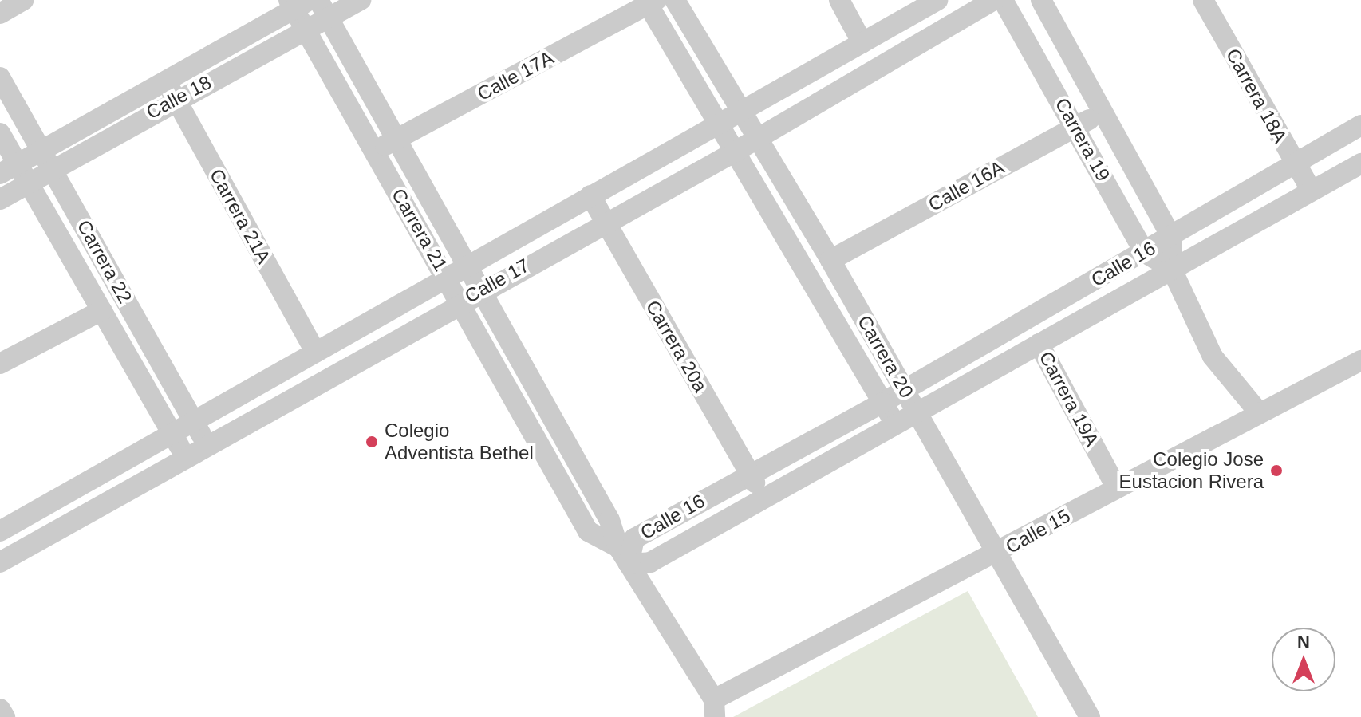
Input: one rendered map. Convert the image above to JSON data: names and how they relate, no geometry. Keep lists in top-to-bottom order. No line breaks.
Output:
{"streets":{"street":["Calle 17A","Carrera 18A","Calle 18","Carrera 19","Calle 16A","Carrera 21A","Carrera 21","Carrera 22","Calle 16","Calle 17","Carrera 20a","Carrera 20","Carrera 19A","Calle 15"]},"crossings":[["Calle 17A","Carrera 21"],["Calle 17A","Carrera 20"],["Carrera 18A","Calle 16"],["Calle 18","Carrera 21A"],["Calle 18","Carrera 21"],["Calle 18","Carrera 22"],["Carrera 19","Calle 16A"],["Carrera 19","Calle 16"],["Carrera 19","Calle 15"],["Calle 16A","Carrera 20"],["Carrera 21A","Calle 17"],["Carrera 21","Calle 16"],["Carrera 21","Calle 17"],["Carrera 21","Calle 15"],["Carrera 22","Calle 17"],["Calle 16","Carrera 20a"],["Calle 16","Carrera 20"],["Calle 16","Carrera 19A"],["Calle 17","Carrera 20a"],["Calle 17","Carrera 20"],["Carrera 20","Calle 15"],["Carrera 19A","Calle 15"]],"places":["Colegio Adventista Bethel","Colegio Jose Eustacion Rivera"],"north":"top"}
